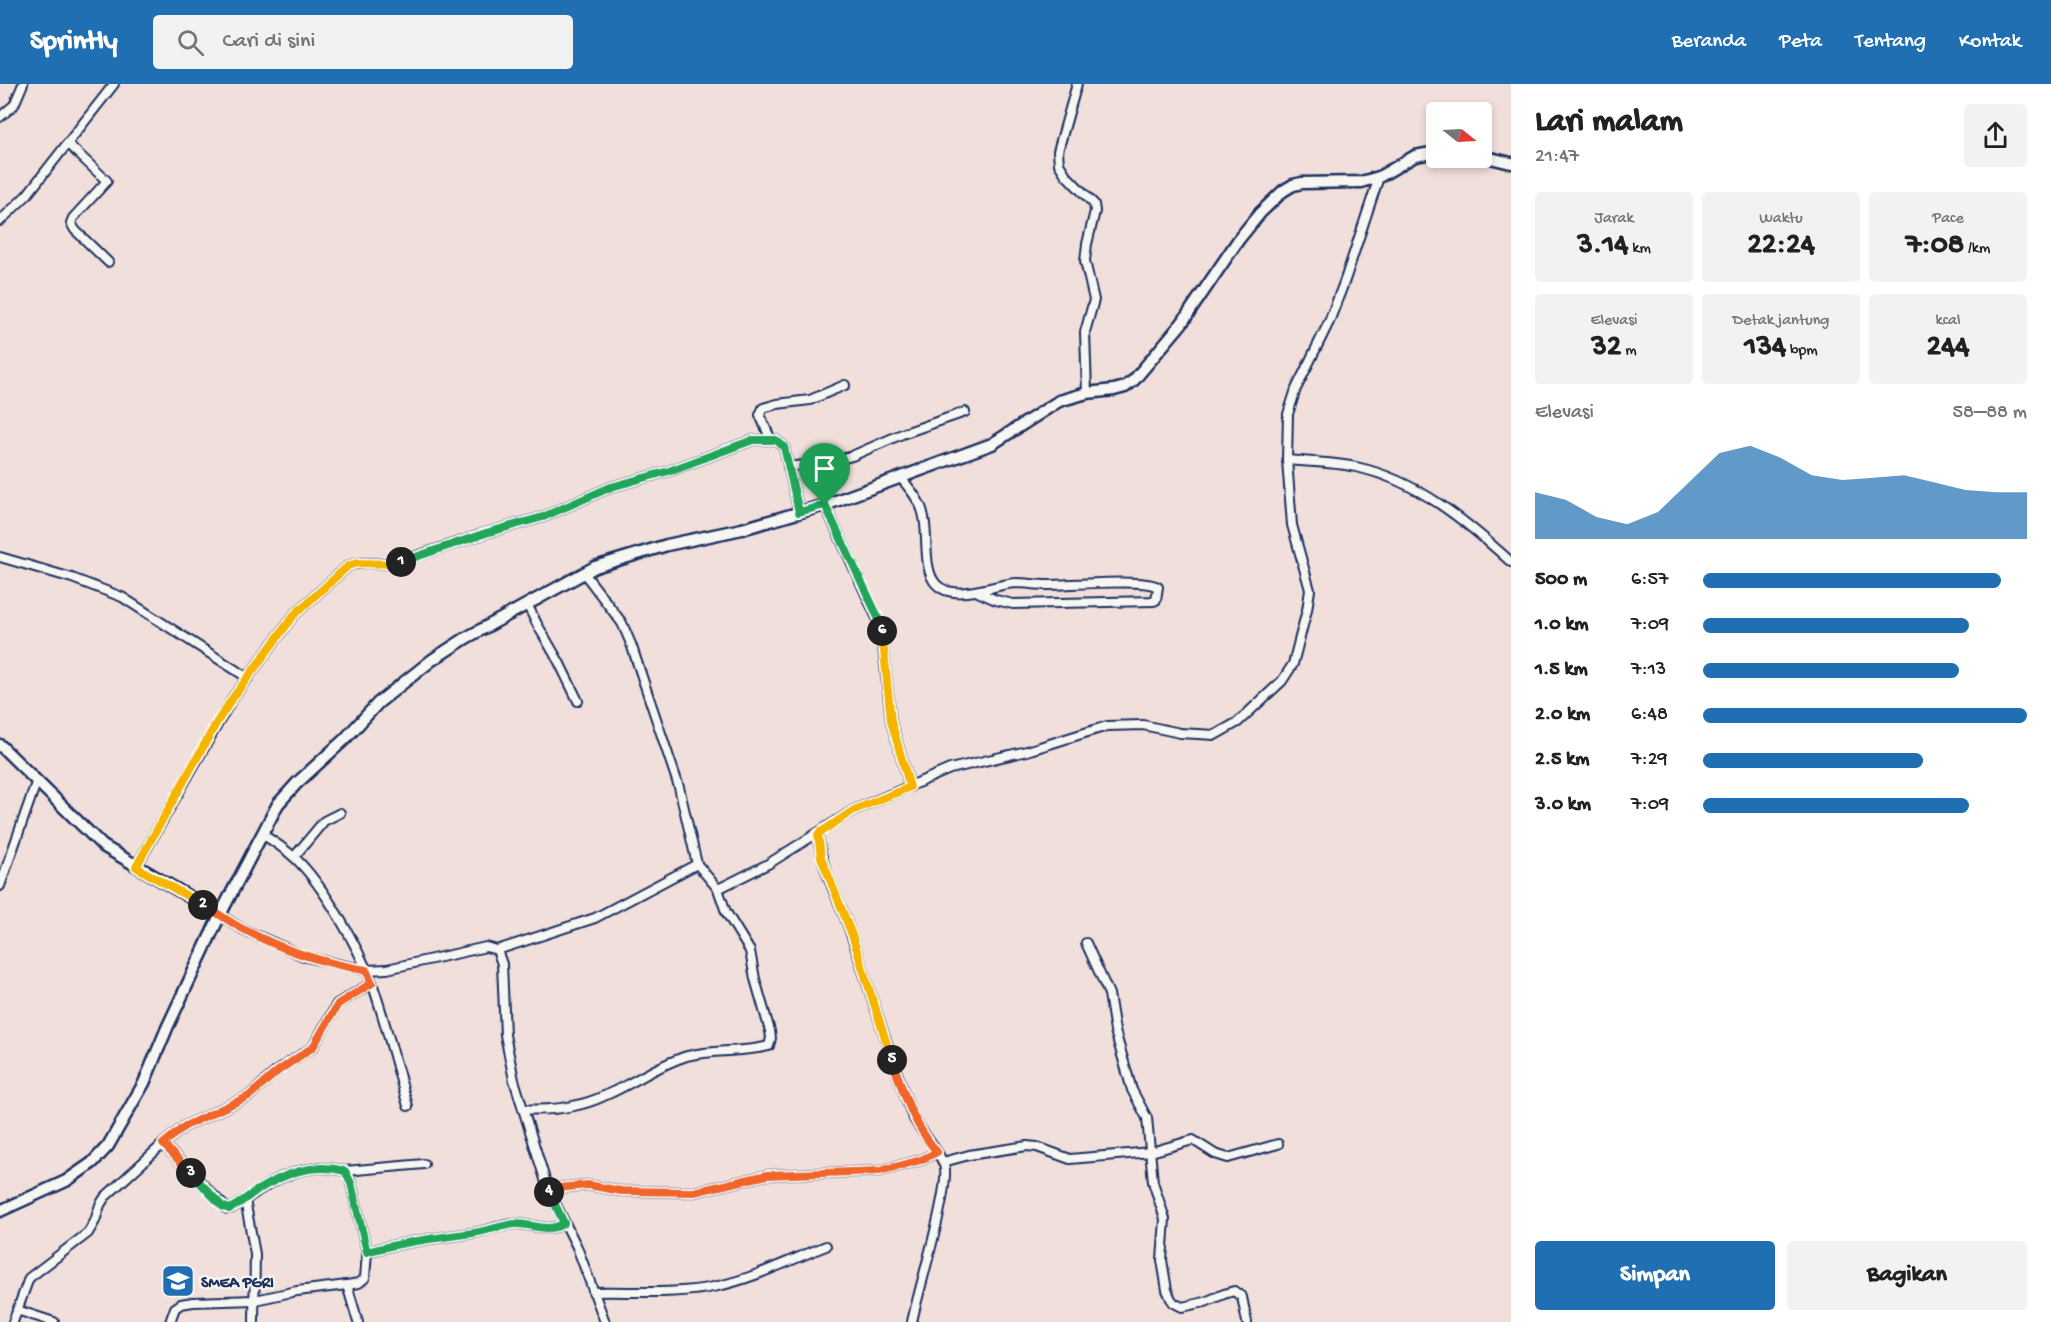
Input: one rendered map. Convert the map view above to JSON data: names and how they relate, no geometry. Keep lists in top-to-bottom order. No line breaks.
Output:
{"places":{"school or university":["SMEA PGRI"]},"north":"right","page":{"header":"Sprintly","search":"Cari di sini","nav":["Beranda","Peta","Tentang","Kontak"],"heading":["Lari malam","21:47"],"stats":[["Jarak","3.14 km"],["Waktu","22:24"],["Pace","7:08 /km"],["Elevasi","32 m"],["Detak jantung","134 bpm"],["kcal","244"]],"chart":["Elevasi","58–88 m"],"pins":["1","6","2","5","3","4"],"list":[{"name":"500 m","note":"6:57"},{"name":"1.0 km","note":"7:09"},{"name":"1.5 km","note":"7:13"},{"name":"2.0 km","note":"6:48"},{"name":"2.5 km","note":"7:29"},{"name":"3.0 km","note":"7:09"}],"buttons":["Simpan","Bagikan"]}}
